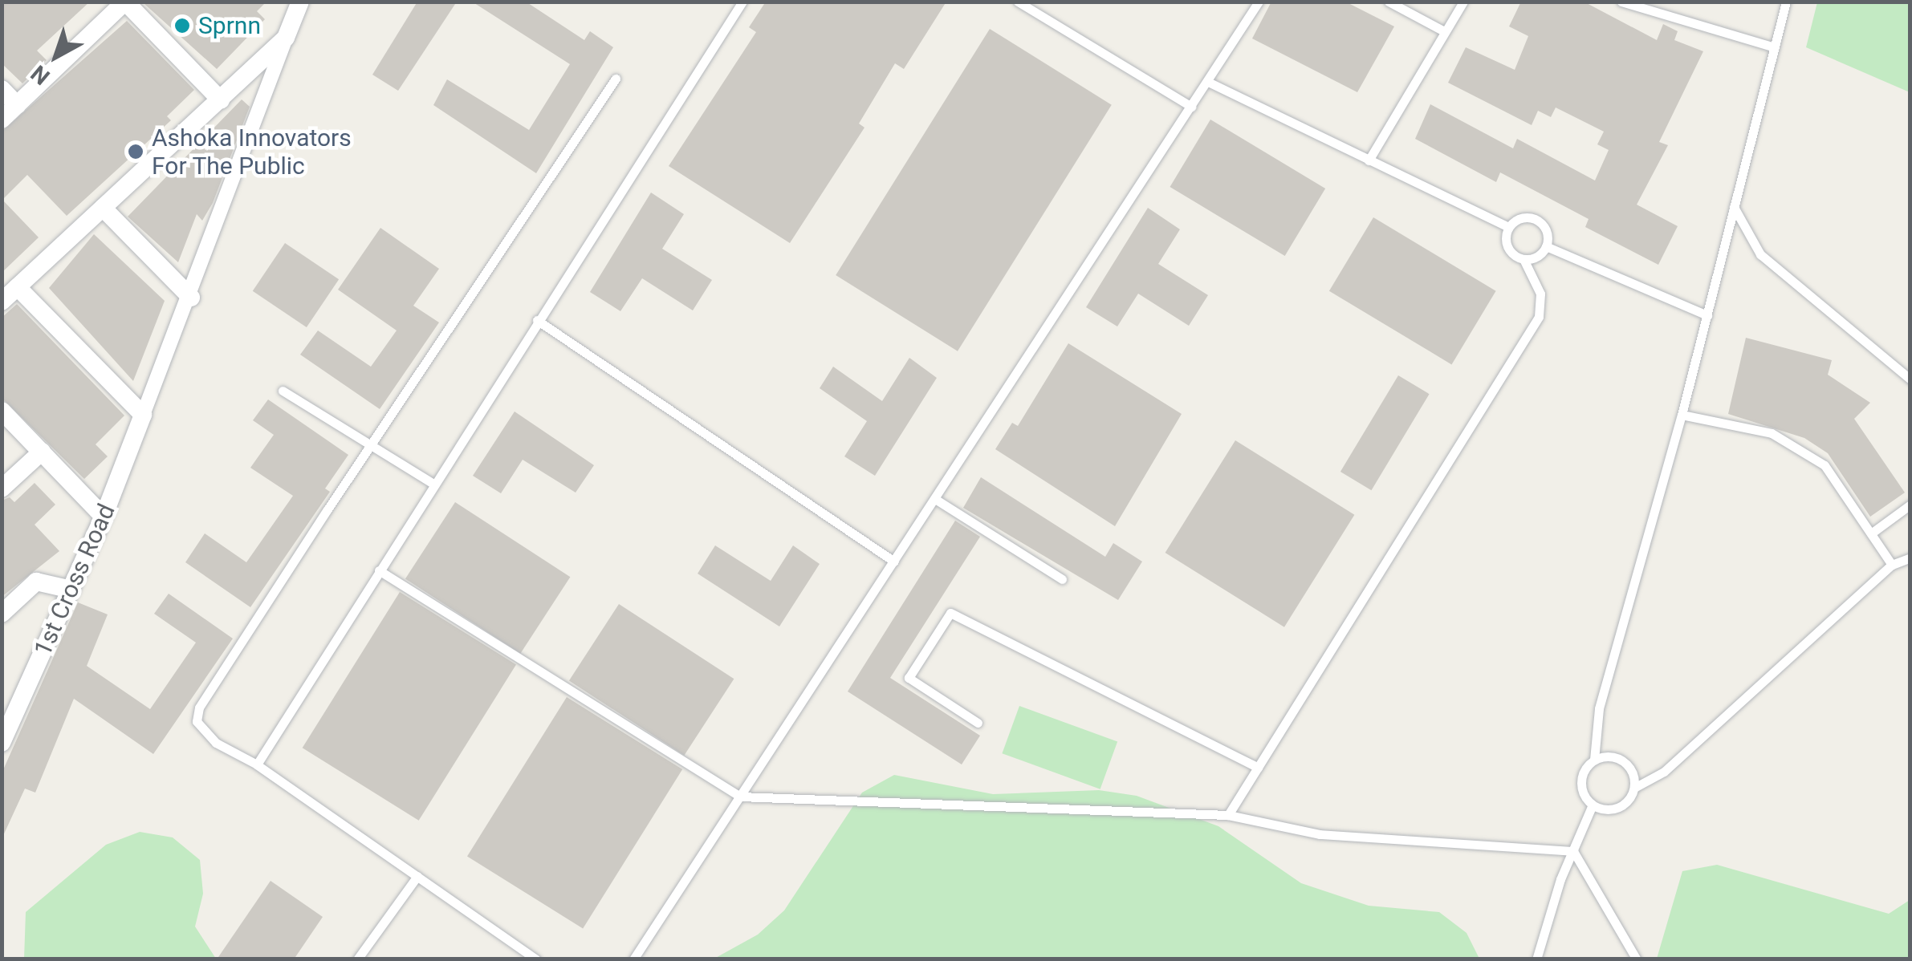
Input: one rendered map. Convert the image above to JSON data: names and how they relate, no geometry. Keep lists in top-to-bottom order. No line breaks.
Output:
{"streets":{"street":["1st Cross Road"]},"places":["Sprnn","Ashoka Innovators For The Public"],"north":"bottom left"}
